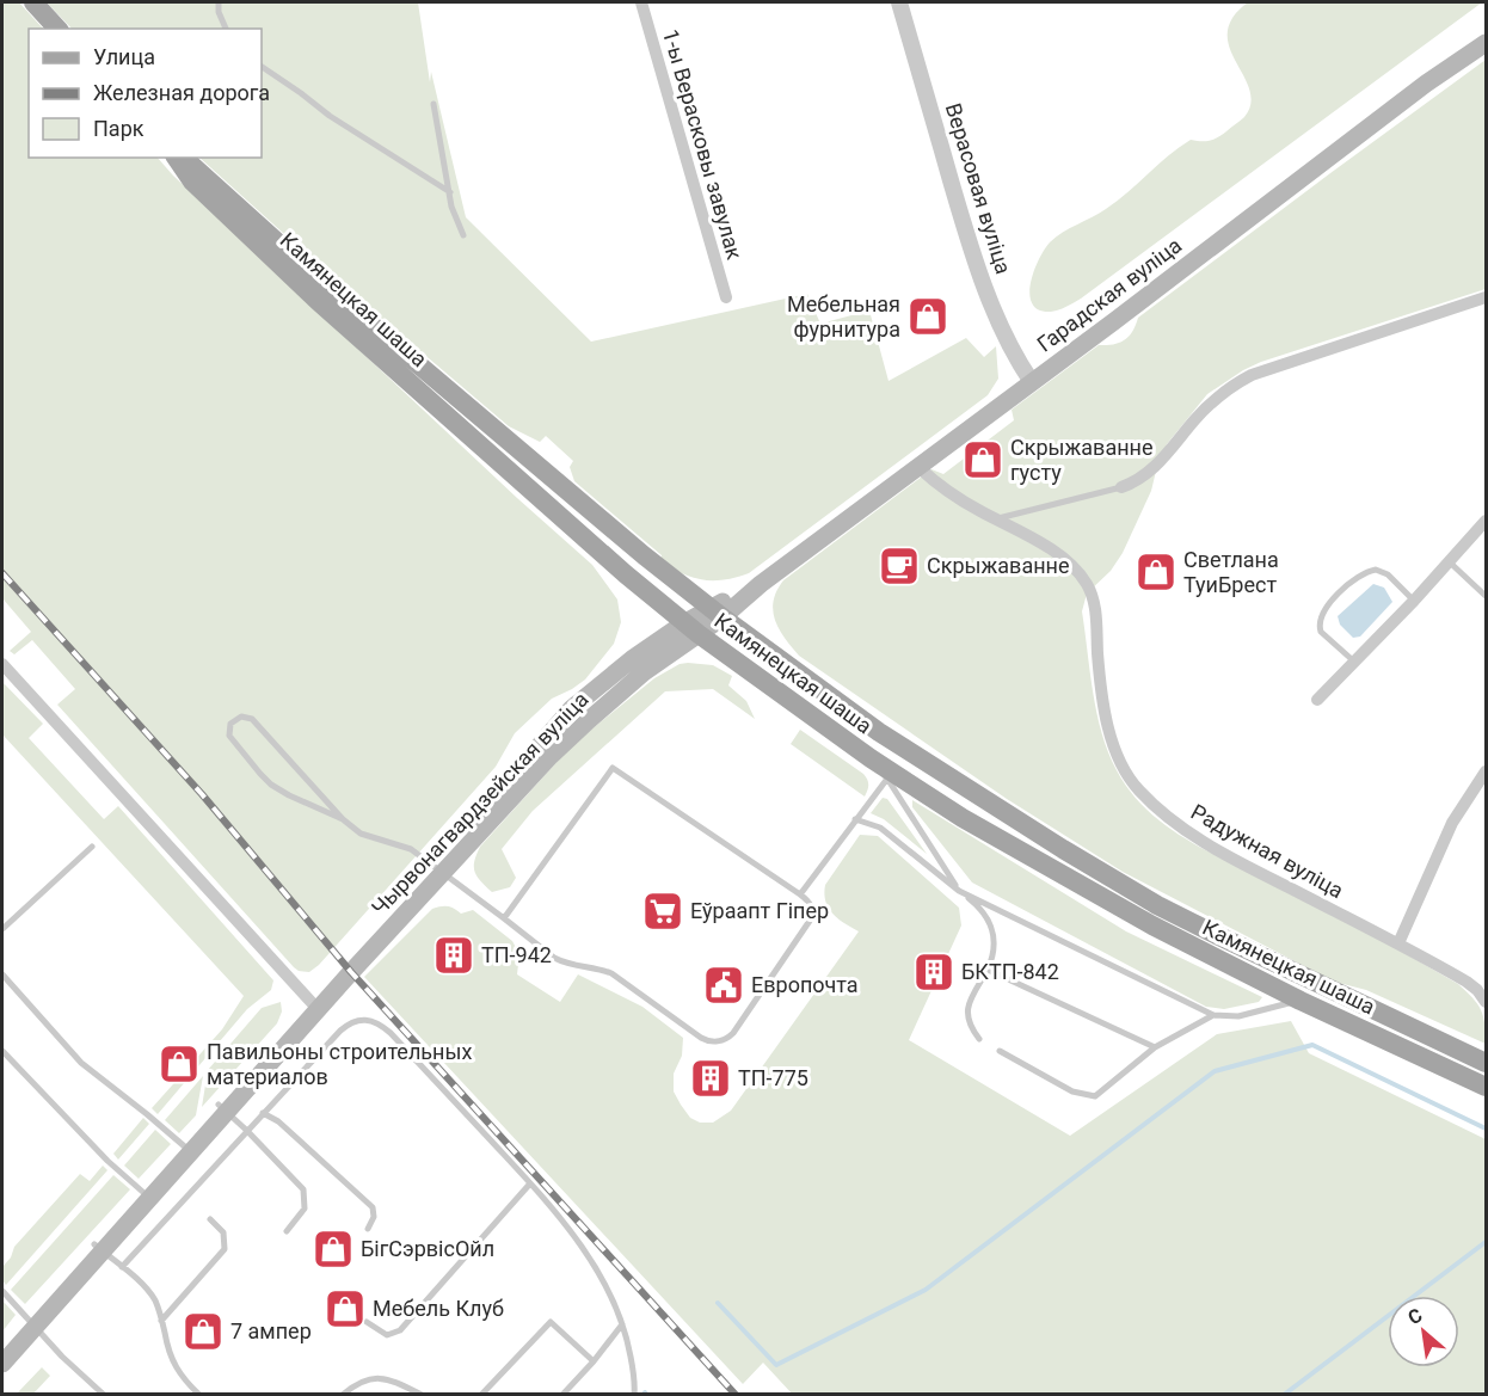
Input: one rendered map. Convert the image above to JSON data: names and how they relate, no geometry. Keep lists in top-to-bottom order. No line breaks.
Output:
{"streets":{"main road":["Гарадская вуліца","Камянецкая шаша","Чырвонагвардзейская вуліца"],"street":["1-ы Верасковы завулак","Верасовая вуліца","Радужная вуліца"]},"crossings":[["Верасовая вуліца","Гарадская вуліца"],["Гарадская вуліца","Камянецкая шаша"],["Гарадская вуліца","Чырвонагвардзейская вуліца"],["Гарадская вуліца","Радужная вуліца"],["Камянецкая шаша","Чырвонагвардзейская вуліца"]],"places":{"shop":["Мебельная фурнитура","Скрыжаванне густу","Светлана ТуиБрест","Павильоны строительных материалов","БігСэрвісОйл","Мебель Клуб","7 ампер"],"cafe":["Скрыжаванне"],"supermarket":["Еўраапт Гіпер"],"building":["ТП-942","БКТП-842","ТП-775"],"public building":["Европочта"]},"legend":["Улица","Железная дорога","Парк"],"north":"top left"}
